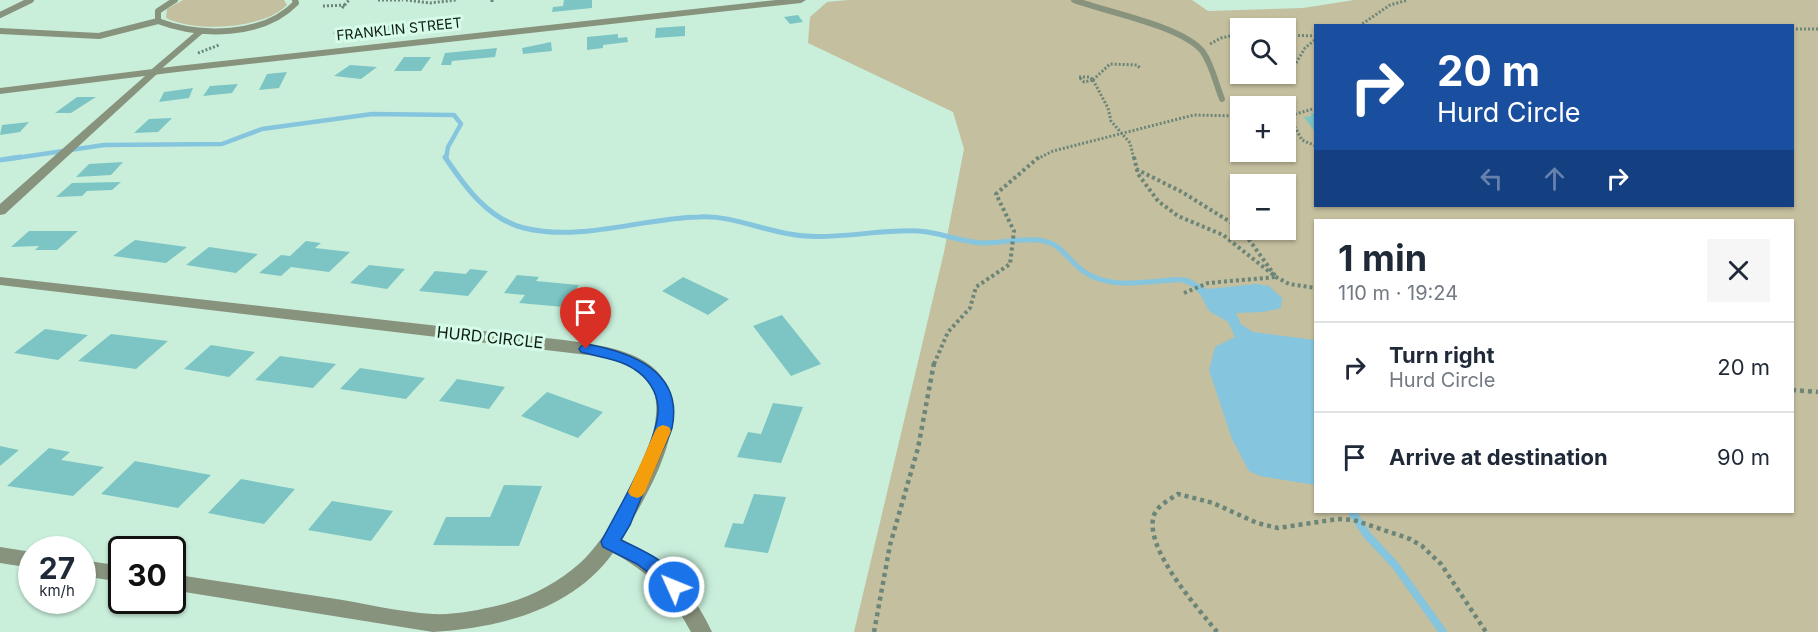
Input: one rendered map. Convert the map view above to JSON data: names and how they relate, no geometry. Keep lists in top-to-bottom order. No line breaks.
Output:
{"streets":{"street":["FRANKLIN STREET","HURD CIRCLE"]},"page":{"map_buttons":["+","−"],"turn":["20 m","Hurd Circle"],"heading":["1 min","110 m · 19:24"],"list":[{"name":"Turn right","note":"Hurd Circle","value":"20 m"},{"name":"Arrive at destination","value":"90 m"}],"speed":"27 km/h","limit":"30"}}
